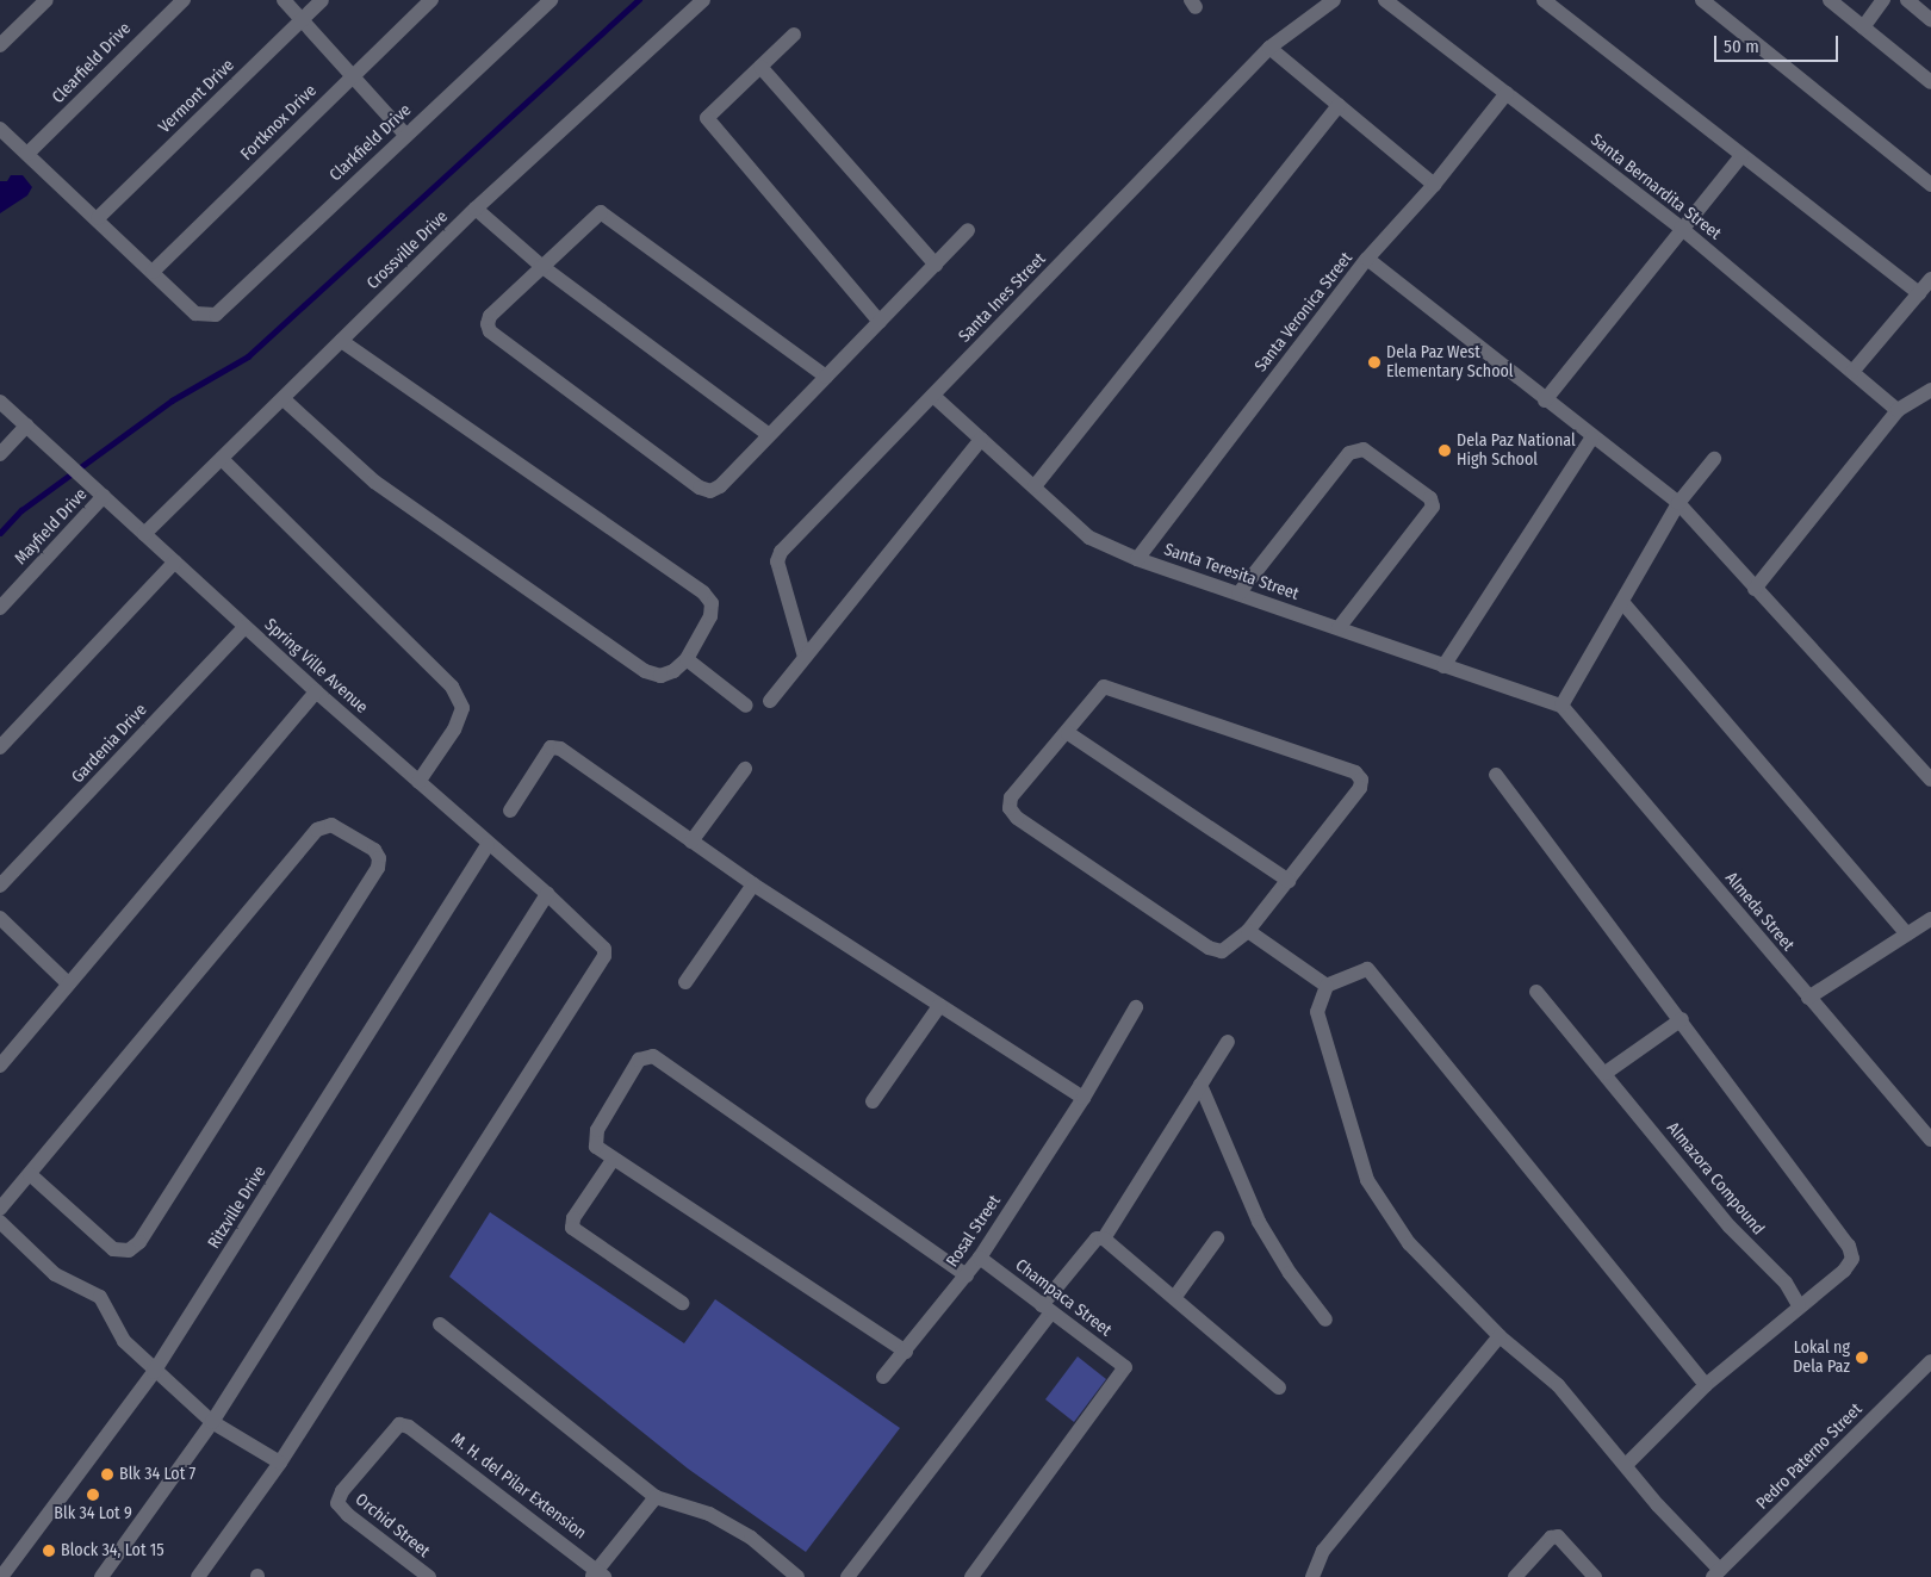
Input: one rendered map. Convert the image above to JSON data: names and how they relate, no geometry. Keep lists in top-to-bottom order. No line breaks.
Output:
{"streets":{"street":["Clearfield Drive","Vermont Drive","Fortknox Drive","Clarkfield Drive","Santa Bernardita Street","Crossville Drive","Santa Ines Street","Santa Veronica Street","Mayfield Drive","Santa Teresita Street","Spring Ville Avenue","Gardenia Drive","Almeda Street","Almazora Compound","Ritzville Drive","Rosal Street","Champaca Street","Pedro Paterno Street","M. H. del Pilar Extension","Orchid Street"]},"crossings":[["Fortknox Drive","Clarkfield Drive"],["Santa Bernardita Street","Santa Veronica Street"],["Crossville Drive","Spring Ville Avenue"],["Santa Ines Street","Santa Teresita Street"],["Santa Veronica Street","Santa Teresita Street"],["Mayfield Drive","Spring Ville Avenue"],["Santa Teresita Street","Almeda Street"],["Spring Ville Avenue","Gardenia Drive"],["Spring Ville Avenue","Ritzville Drive"],["Rosal Street","Champaca Street"],["M. H. del Pilar Extension","Orchid Street"]],"places":["Dela Paz West Elementary School","Dela Paz National High School","Lokal ng Dela Paz","Blk 34 Lot 7","Blk 34 Lot 9","Block 34, Lot 15"],"scale_bar":"50 m"}
